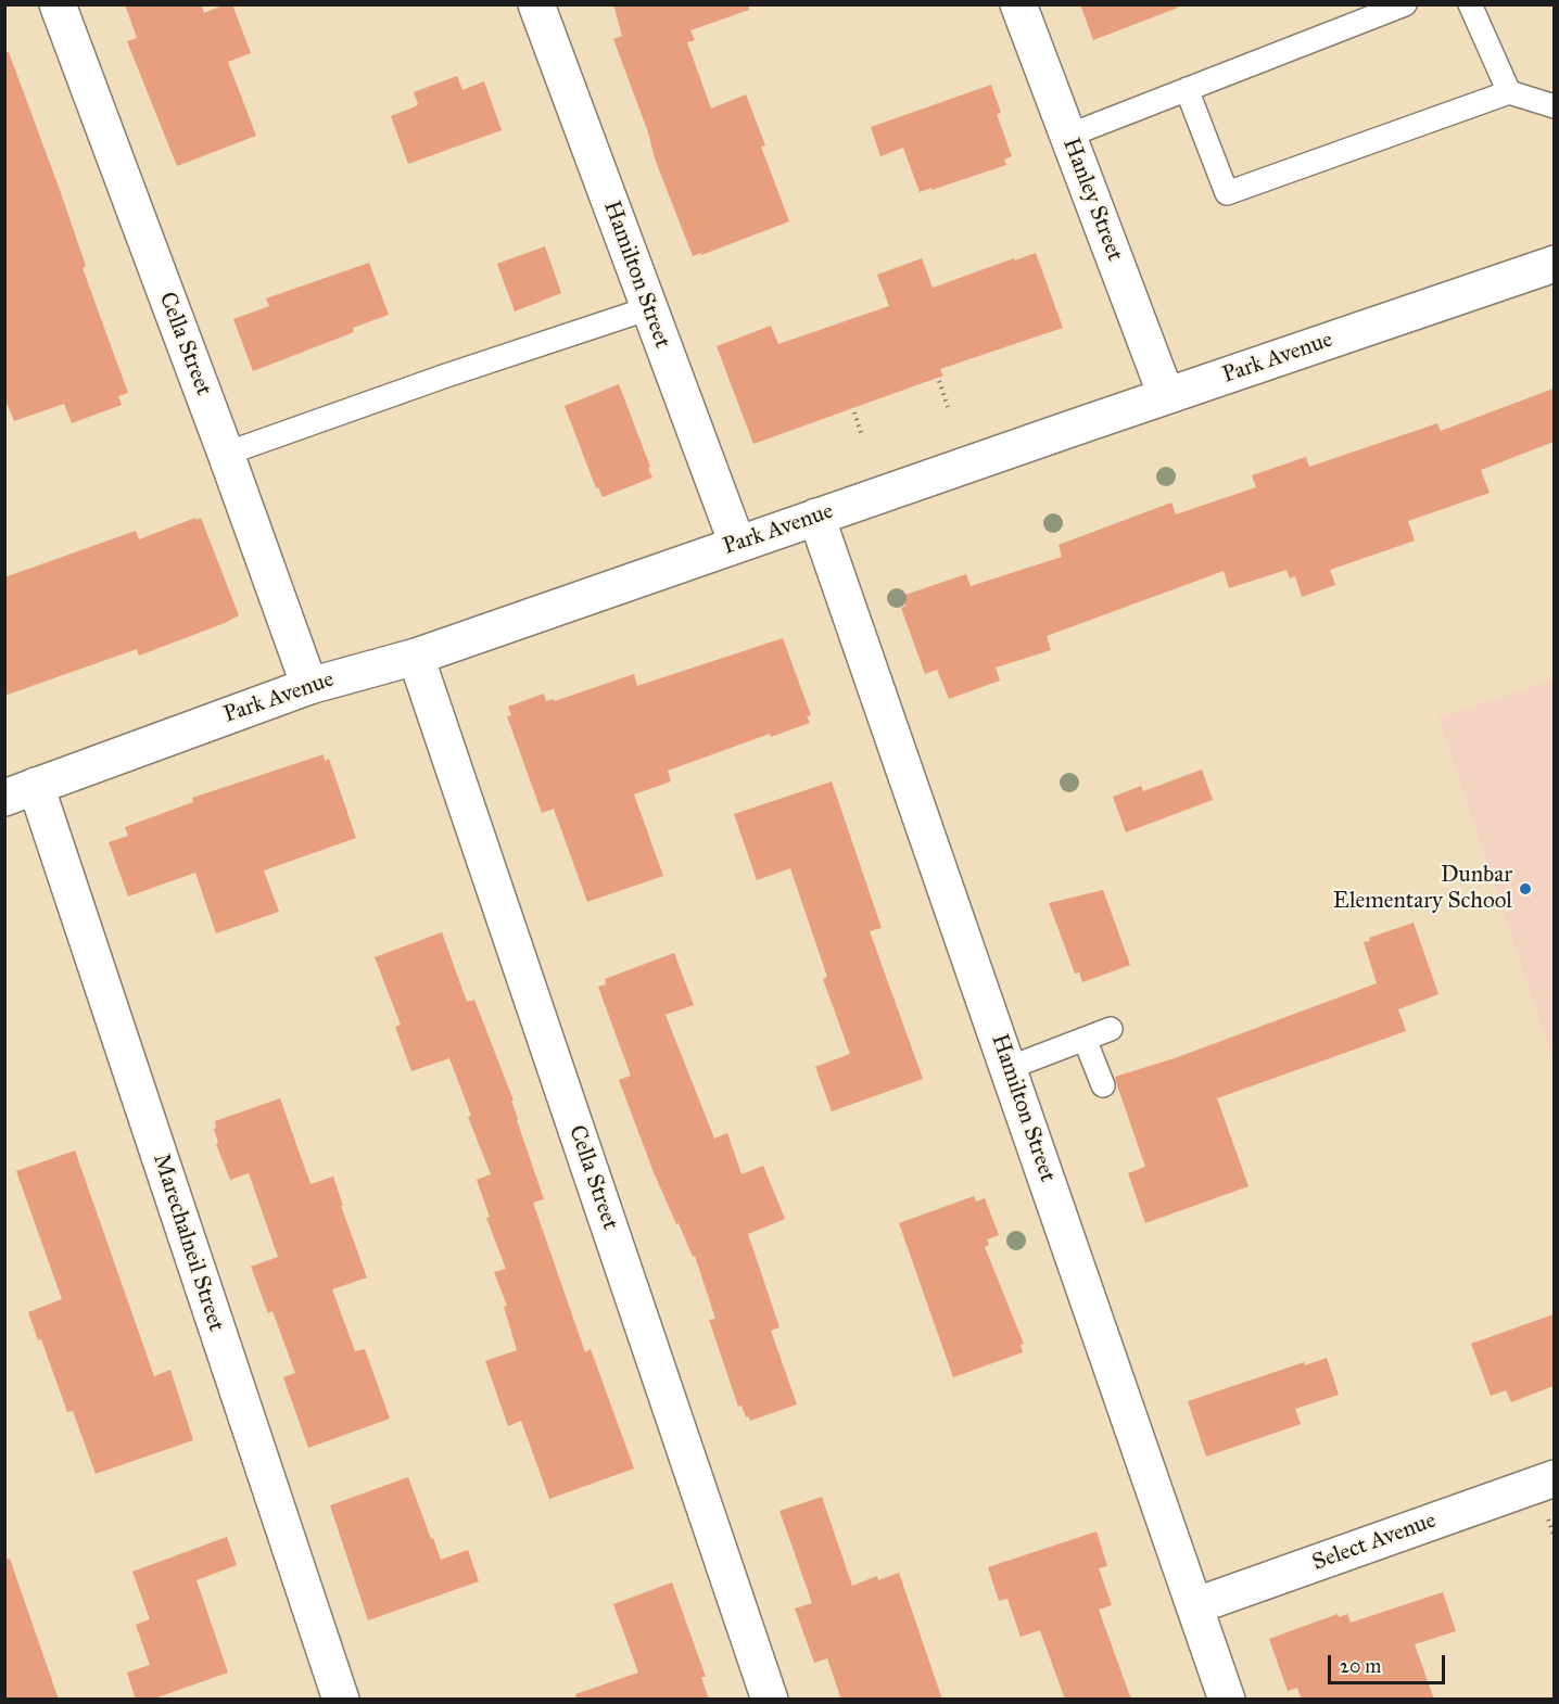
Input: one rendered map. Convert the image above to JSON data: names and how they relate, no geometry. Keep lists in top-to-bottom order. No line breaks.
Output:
{"streets":{"street":["Hanley Street","Hamilton Street","Cella Street","Park Avenue","Marechalneil Street","Select Avenue"]},"crossings":[["Hanley Street","Park Avenue"],["Hamilton Street","Park Avenue"],["Hamilton Street","Select Avenue"],["Cella Street","Park Avenue"],["Park Avenue","Marechalneil Street"]],"places":["Dunbar Elementary School"],"scale_bar":"20 m"}
